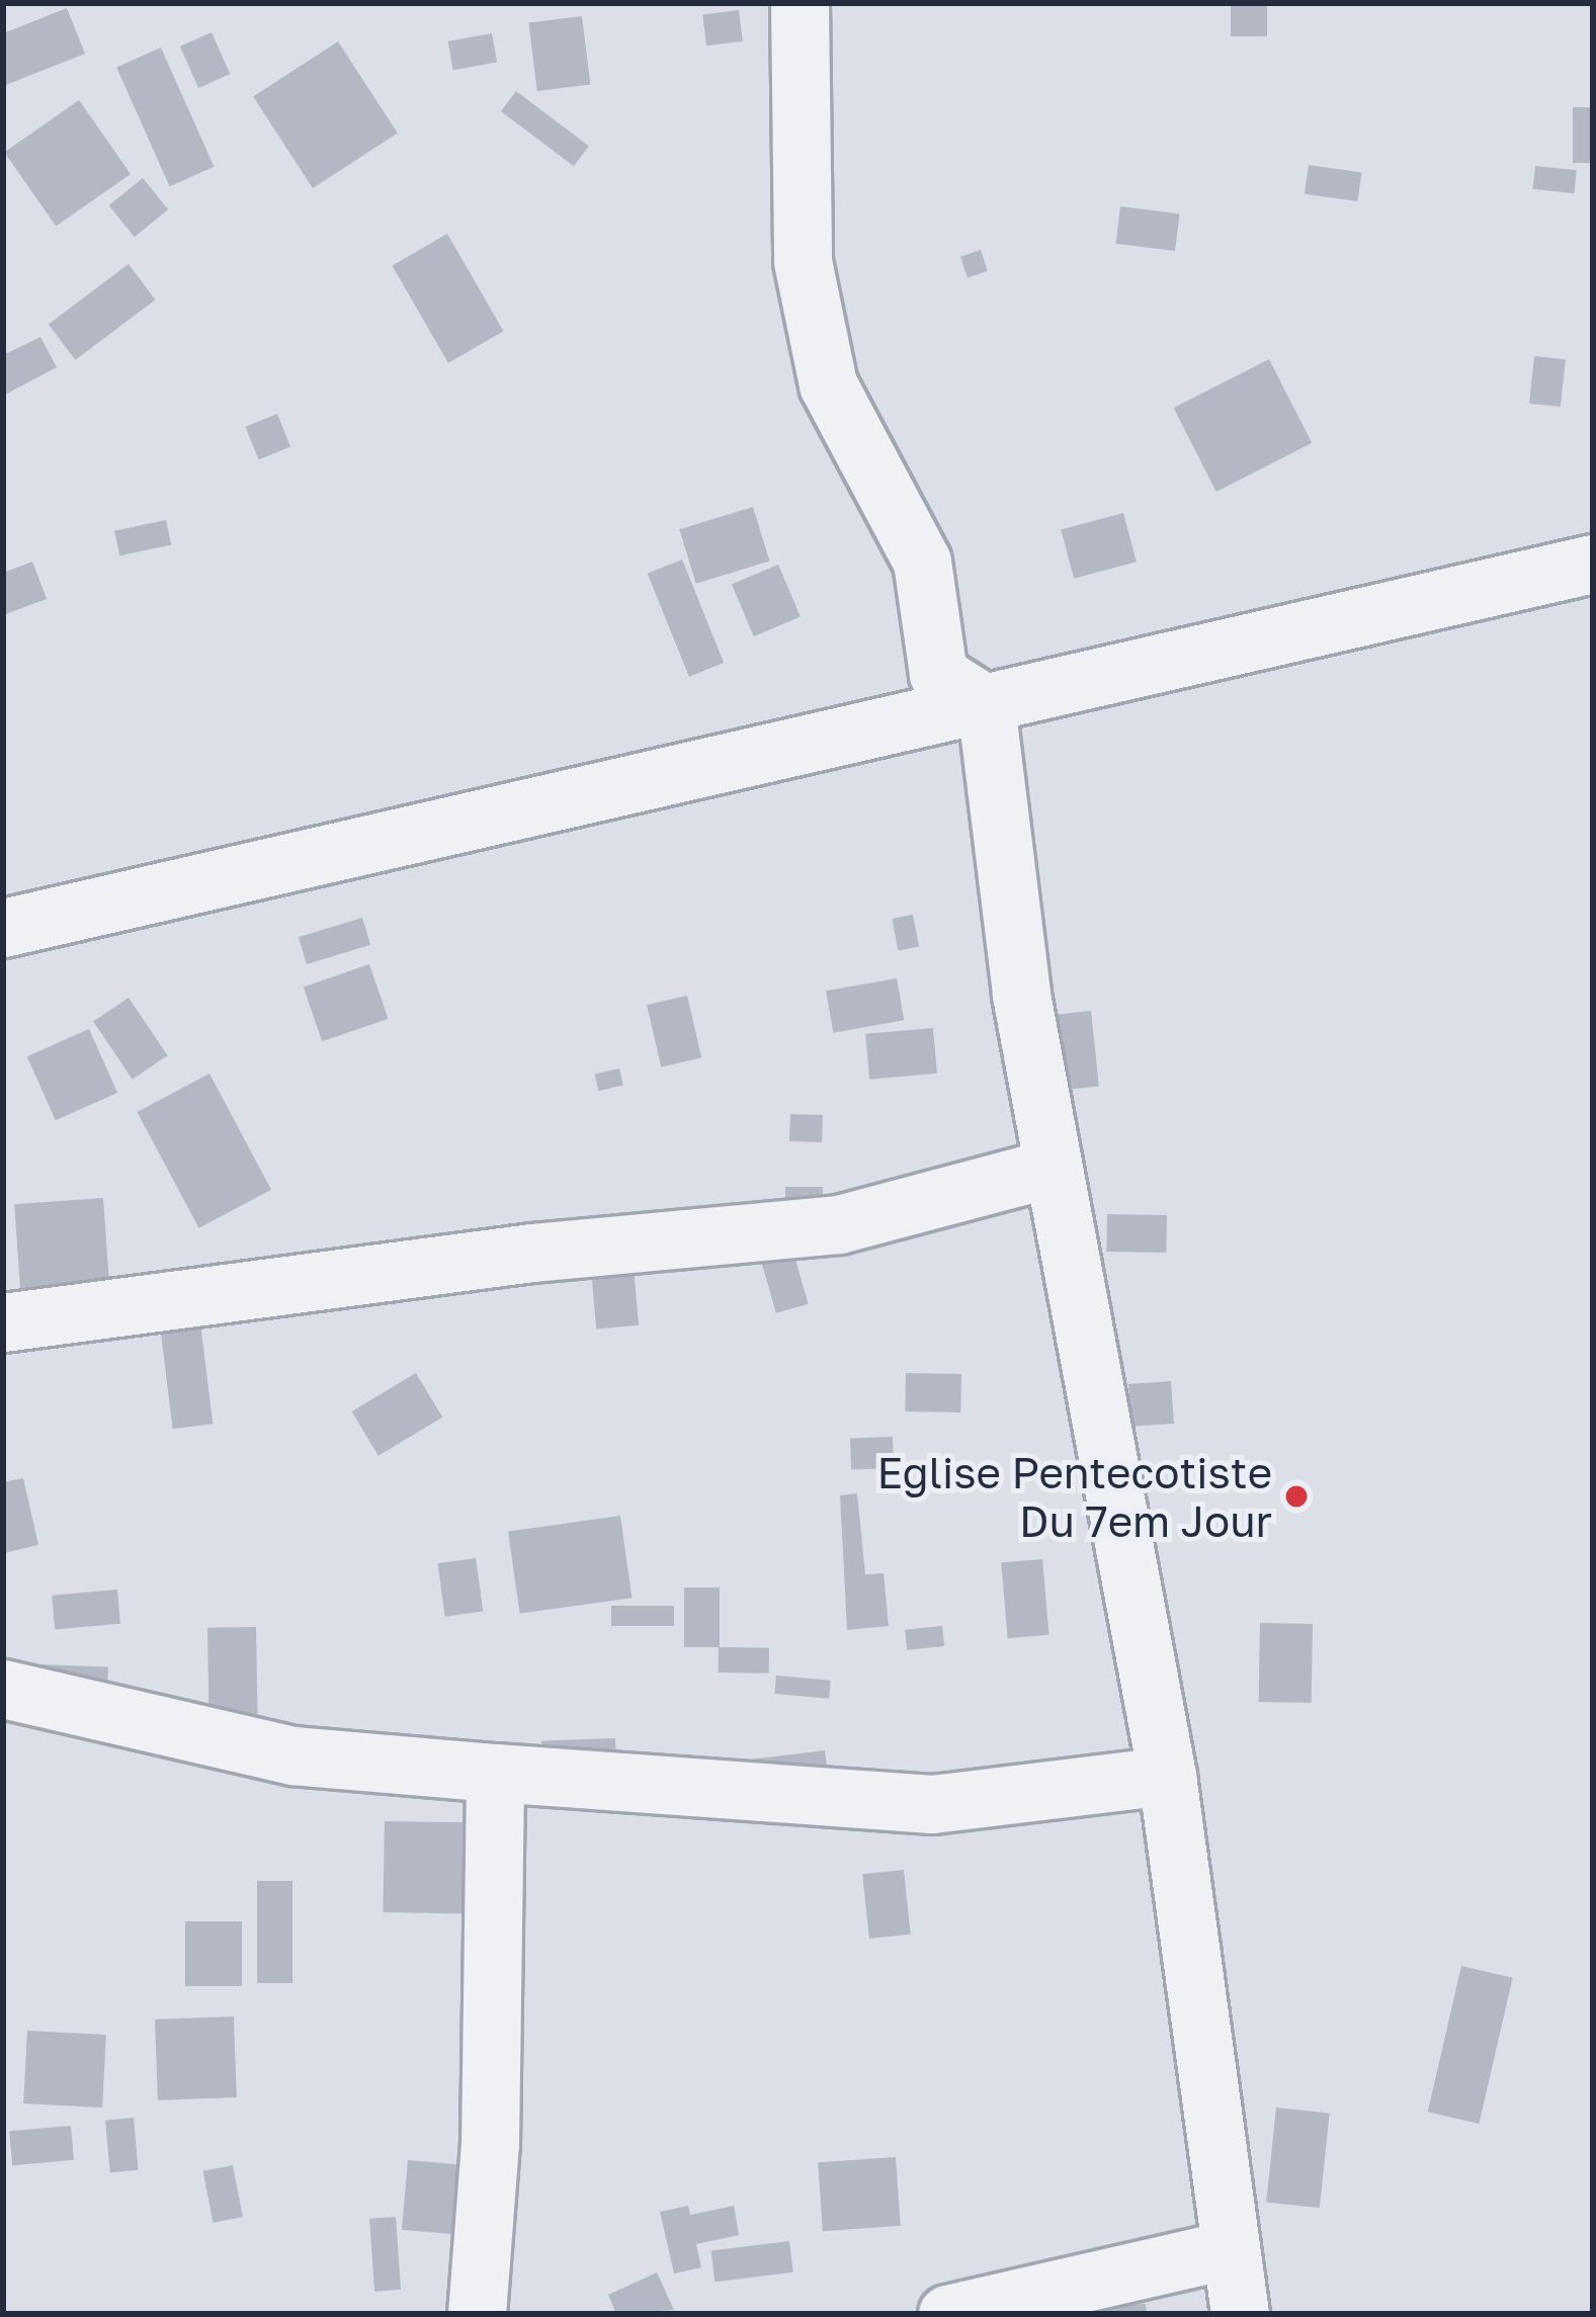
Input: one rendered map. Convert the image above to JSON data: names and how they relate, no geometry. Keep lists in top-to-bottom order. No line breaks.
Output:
{"places":["Eglise Pentecotiste Du 7em Jour"]}
